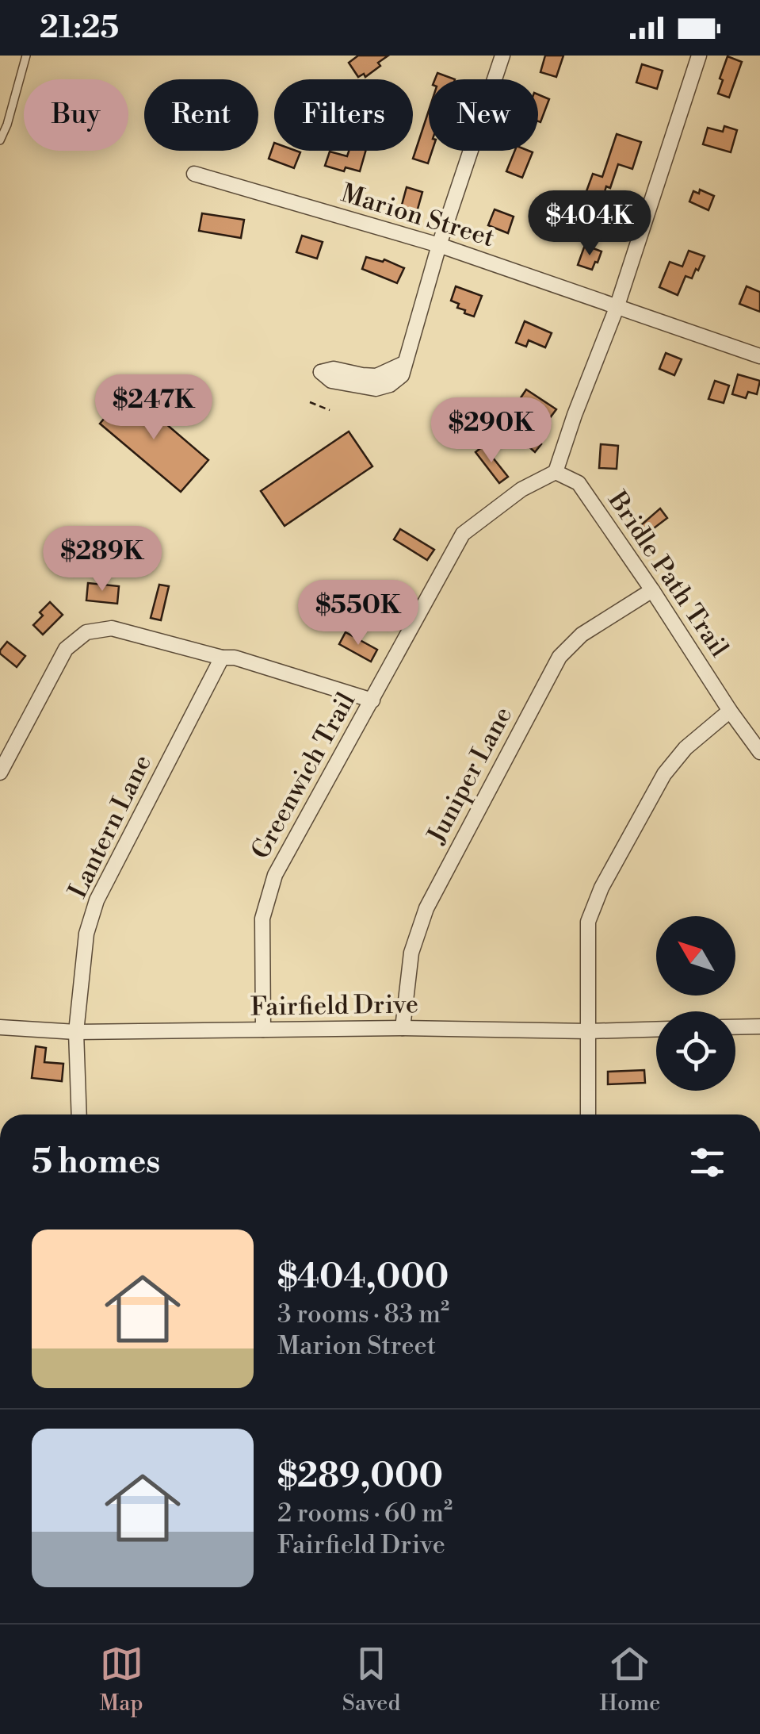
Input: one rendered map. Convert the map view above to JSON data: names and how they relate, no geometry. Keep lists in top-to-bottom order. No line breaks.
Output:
{"streets":{"street":["Marion Street","Bridle Path Trail","Juniper Lane","Greenwich Trail","Lantern Lane","Fairfield Drive"]},"crossings":[["Bridle Path Trail","Juniper Lane"],["Bridle Path Trail","Greenwich Trail"],["Juniper Lane","Fairfield Drive"],["Greenwich Trail","Fairfield Drive"],["Lantern Lane","Fairfield Drive"]],"north":"top left","page":{"status":"21:25","chip":["Buy","Rent","Filters","New"],"price":["$404K","$247K","$290K","$289K","$550K"],"heading":"5 homes","list":[{"name":"$404,000","note":"3 rooms · 83 m² · Marion Street"},{"name":"$289,000","note":"2 rooms · 60 m² · Fairfield Drive"}],"tabs":["Map","Saved","Home"]}}
